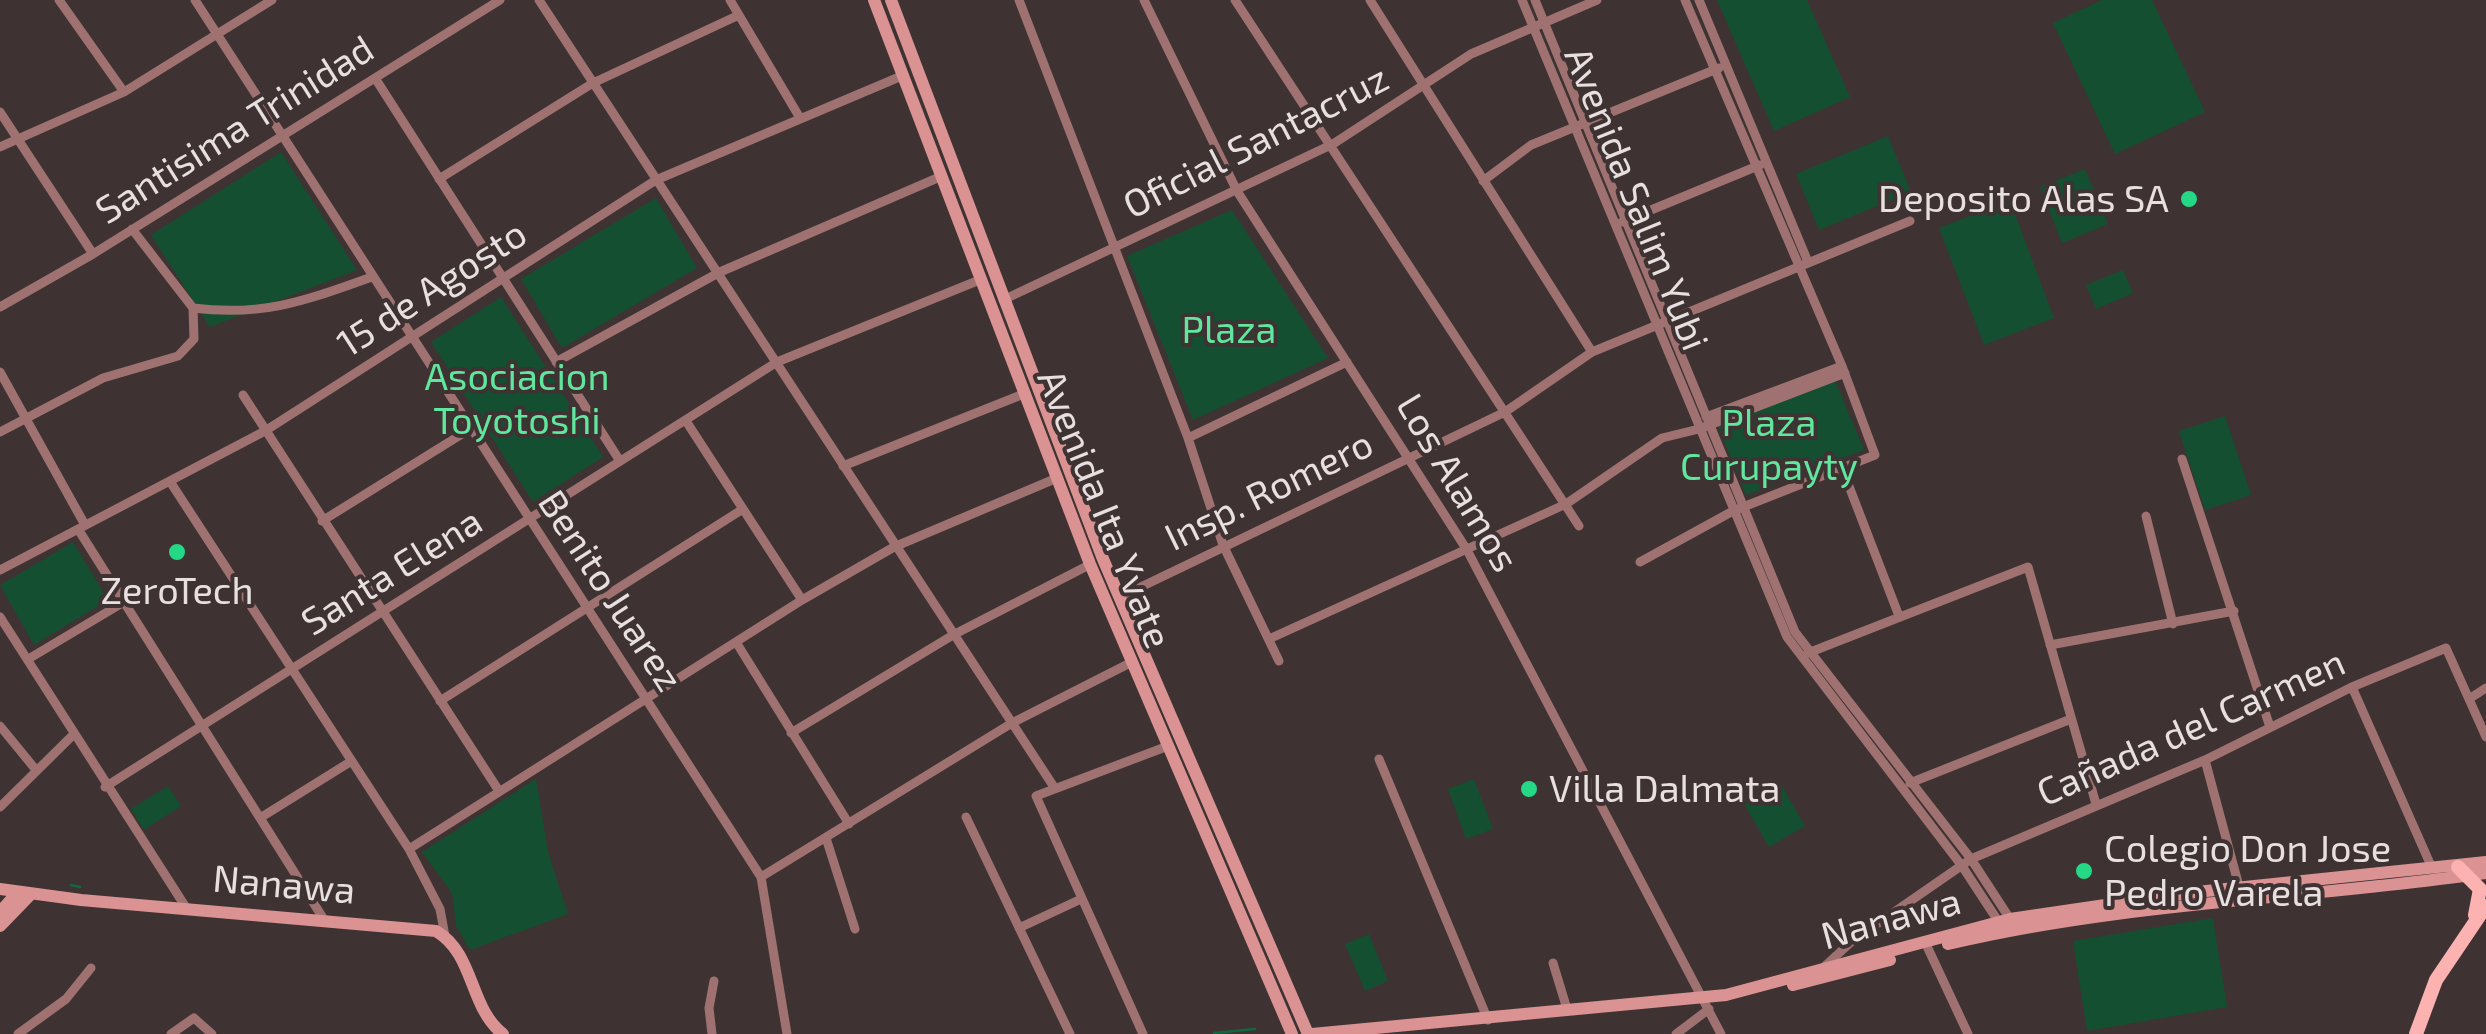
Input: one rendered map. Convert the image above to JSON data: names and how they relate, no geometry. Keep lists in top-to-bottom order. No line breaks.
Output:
{"streets":{"main road":["Avenida Ita Yvate","Nanawa"],"street":["Santisima Trinidad","Oficial Santacruz","Avenida Salim Yubi","15 de Agosto","Los Alamos","Insp. Romero","Santa Elena","Benito Juarez","Cañada del Carmen"]},"crossings":[["Santisima Trinidad","Benito Juarez"],["Oficial Santacruz","Avenida Salim Yubi"],["Oficial Santacruz","Los Alamos"],["Oficial Santacruz","Avenida Ita Yvate"],["Avenida Salim Yubi","Insp. Romero"],["Avenida Salim Yubi","Cañada del Carmen"],["Avenida Salim Yubi","Nanawa"],["15 de Agosto","Avenida Ita Yvate"],["15 de Agosto","Benito Juarez"],["Los Alamos","Insp. Romero"],["Los Alamos","Nanawa"],["Insp. Romero","Avenida Ita Yvate"],["Avenida Ita Yvate","Santa Elena"],["Avenida Ita Yvate","Nanawa"],["Santa Elena","Benito Juarez"],["Cañada del Carmen","Nanawa"]],"parks":["Plaza","Asociacion Toyotoshi","Plaza Curupayty"],"places":["Deposito Alas SA","ZeroTech","Villa Dalmata","Colegio Don Jose Pedro Varela"]}
